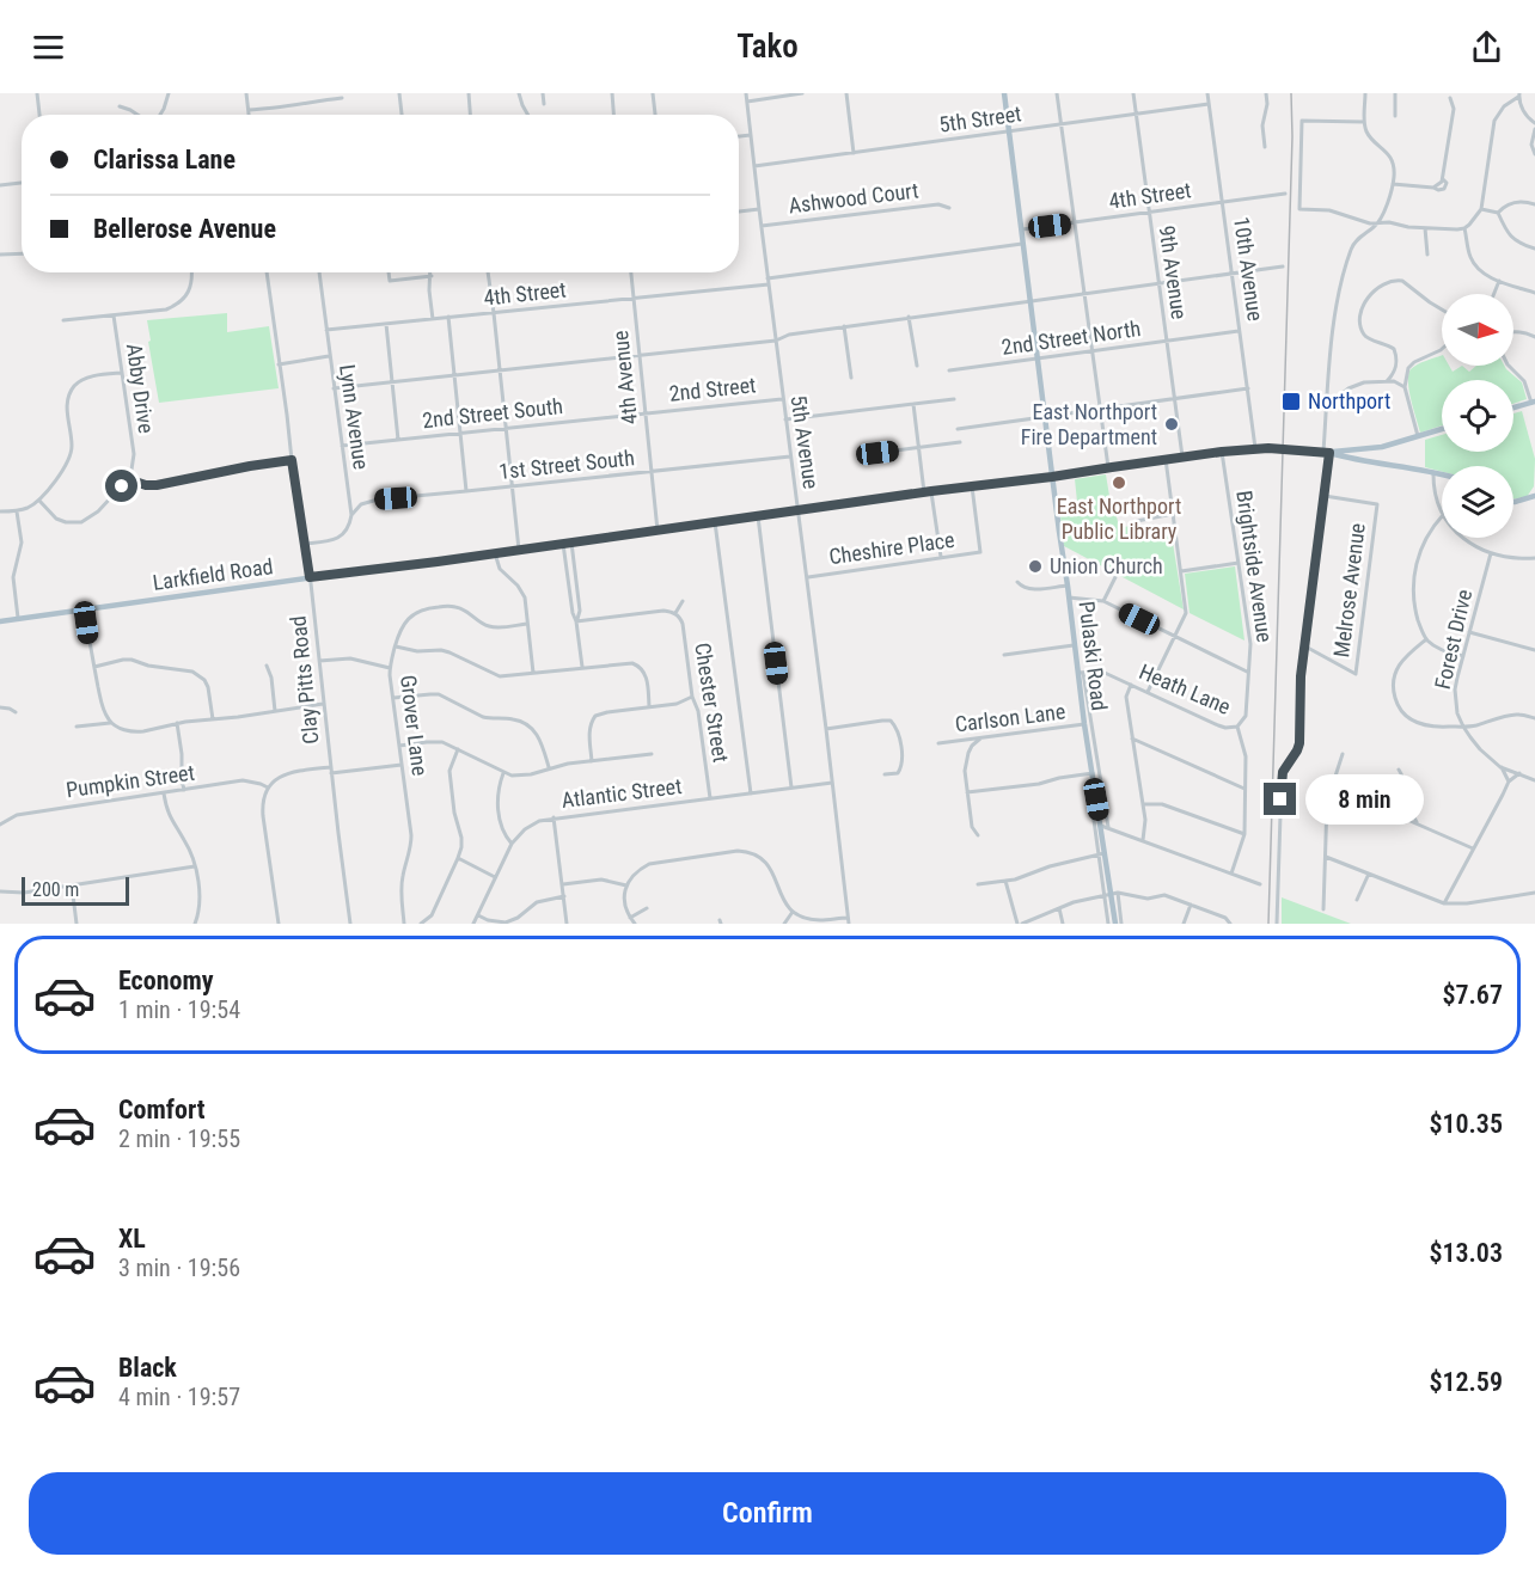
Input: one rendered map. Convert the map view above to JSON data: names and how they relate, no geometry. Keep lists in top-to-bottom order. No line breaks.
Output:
{"streets":{"main road":["Larkfield Road","Pulaski Road"],"street":["5th Street","4th Street","Ashwood Court","10th Avenue","9th Avenue","2nd Street North","4th Avenue","Abby Drive","2nd Street","2nd Street South","Lynn Avenue","5th Avenue","1st Street South","Cheshire Place","Brightside Avenue","Melrose Avenue","Forest Drive","Clay Pitts Road","Heath Lane","Chester Street","Carlson Lane","Grover Lane","Pumpkin Street","Atlantic Street"]},"crossings":[["5th Street","10th Avenue"],["5th Street","9th Avenue"],["5th Street","5th Avenue"],["5th Street","Pulaski Road"],["4th Street","10th Avenue"],["4th Street","9th Avenue"],["4th Street","4th Avenue"],["4th Street","Lynn Avenue"],["4th Street","5th Avenue"],["4th Street","Pulaski Road"],["Ashwood Court","5th Avenue"],["10th Avenue","2nd Street North"],["10th Avenue","Larkfield Road"],["9th Avenue","2nd Street North"],["9th Avenue","Larkfield Road"],["2nd Street North","Pulaski Road"],["4th Avenue","2nd Street"],["4th Avenue","2nd Street South"],["4th Avenue","1st Street South"],["4th Avenue","Larkfield Road"],["2nd Street","2nd Street South"],["2nd Street","5th Avenue"],["2nd Street South","Lynn Avenue"],["Lynn Avenue","1st Street South"],["5th Avenue","1st Street South"],["5th Avenue","Cheshire Place"],["5th Avenue","Larkfield Road"],["5th Avenue","Atlantic Street"],["Cheshire Place","Larkfield Road"],["Brightside Avenue","Larkfield Road"],["Brightside Avenue","Heath Lane"],["Larkfield Road","Pulaski Road"],["Larkfield Road","Clay Pitts Road"],["Pulaski Road","Heath Lane"],["Pulaski Road","Carlson Lane"],["Chester Street","Atlantic Street"]],"places":{"transit":["Northport"],"other":["East Northport Fire Department","East Northport Public Library","Union Church"]},"scale_bar":"200 m","north":"right","page":{"header":"Tako","banner":["Clarissa Lane","Bellerose Avenue"],"bubble":"8 min","scale":"200 m","list":[{"name":"Economy","note":"1 min · 19:54","value":"$7.67"},{"name":"Comfort","note":"2 min · 19:55","value":"$10.35"},{"name":"XL","note":"3 min · 19:56","value":"$13.03"},{"name":"Black","note":"4 min · 19:57","value":"$12.59"}],"buttons":"Confirm"}}
